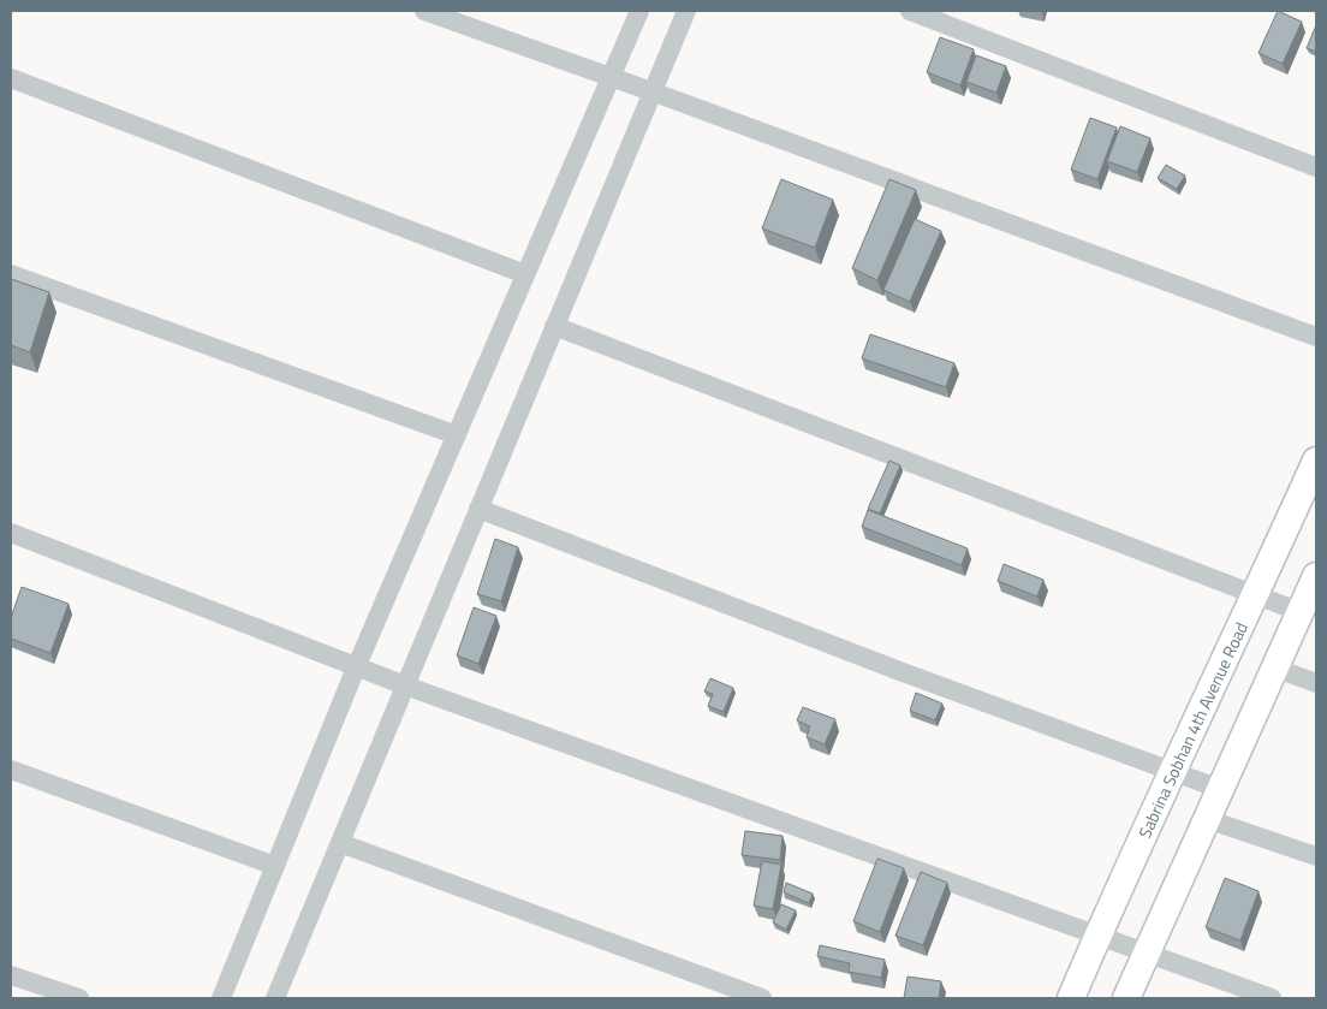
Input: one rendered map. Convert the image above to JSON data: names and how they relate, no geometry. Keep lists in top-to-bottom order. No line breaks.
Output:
{"streets":{"street":["Sabrina Sobhan 4th Avenue Road"]}}
